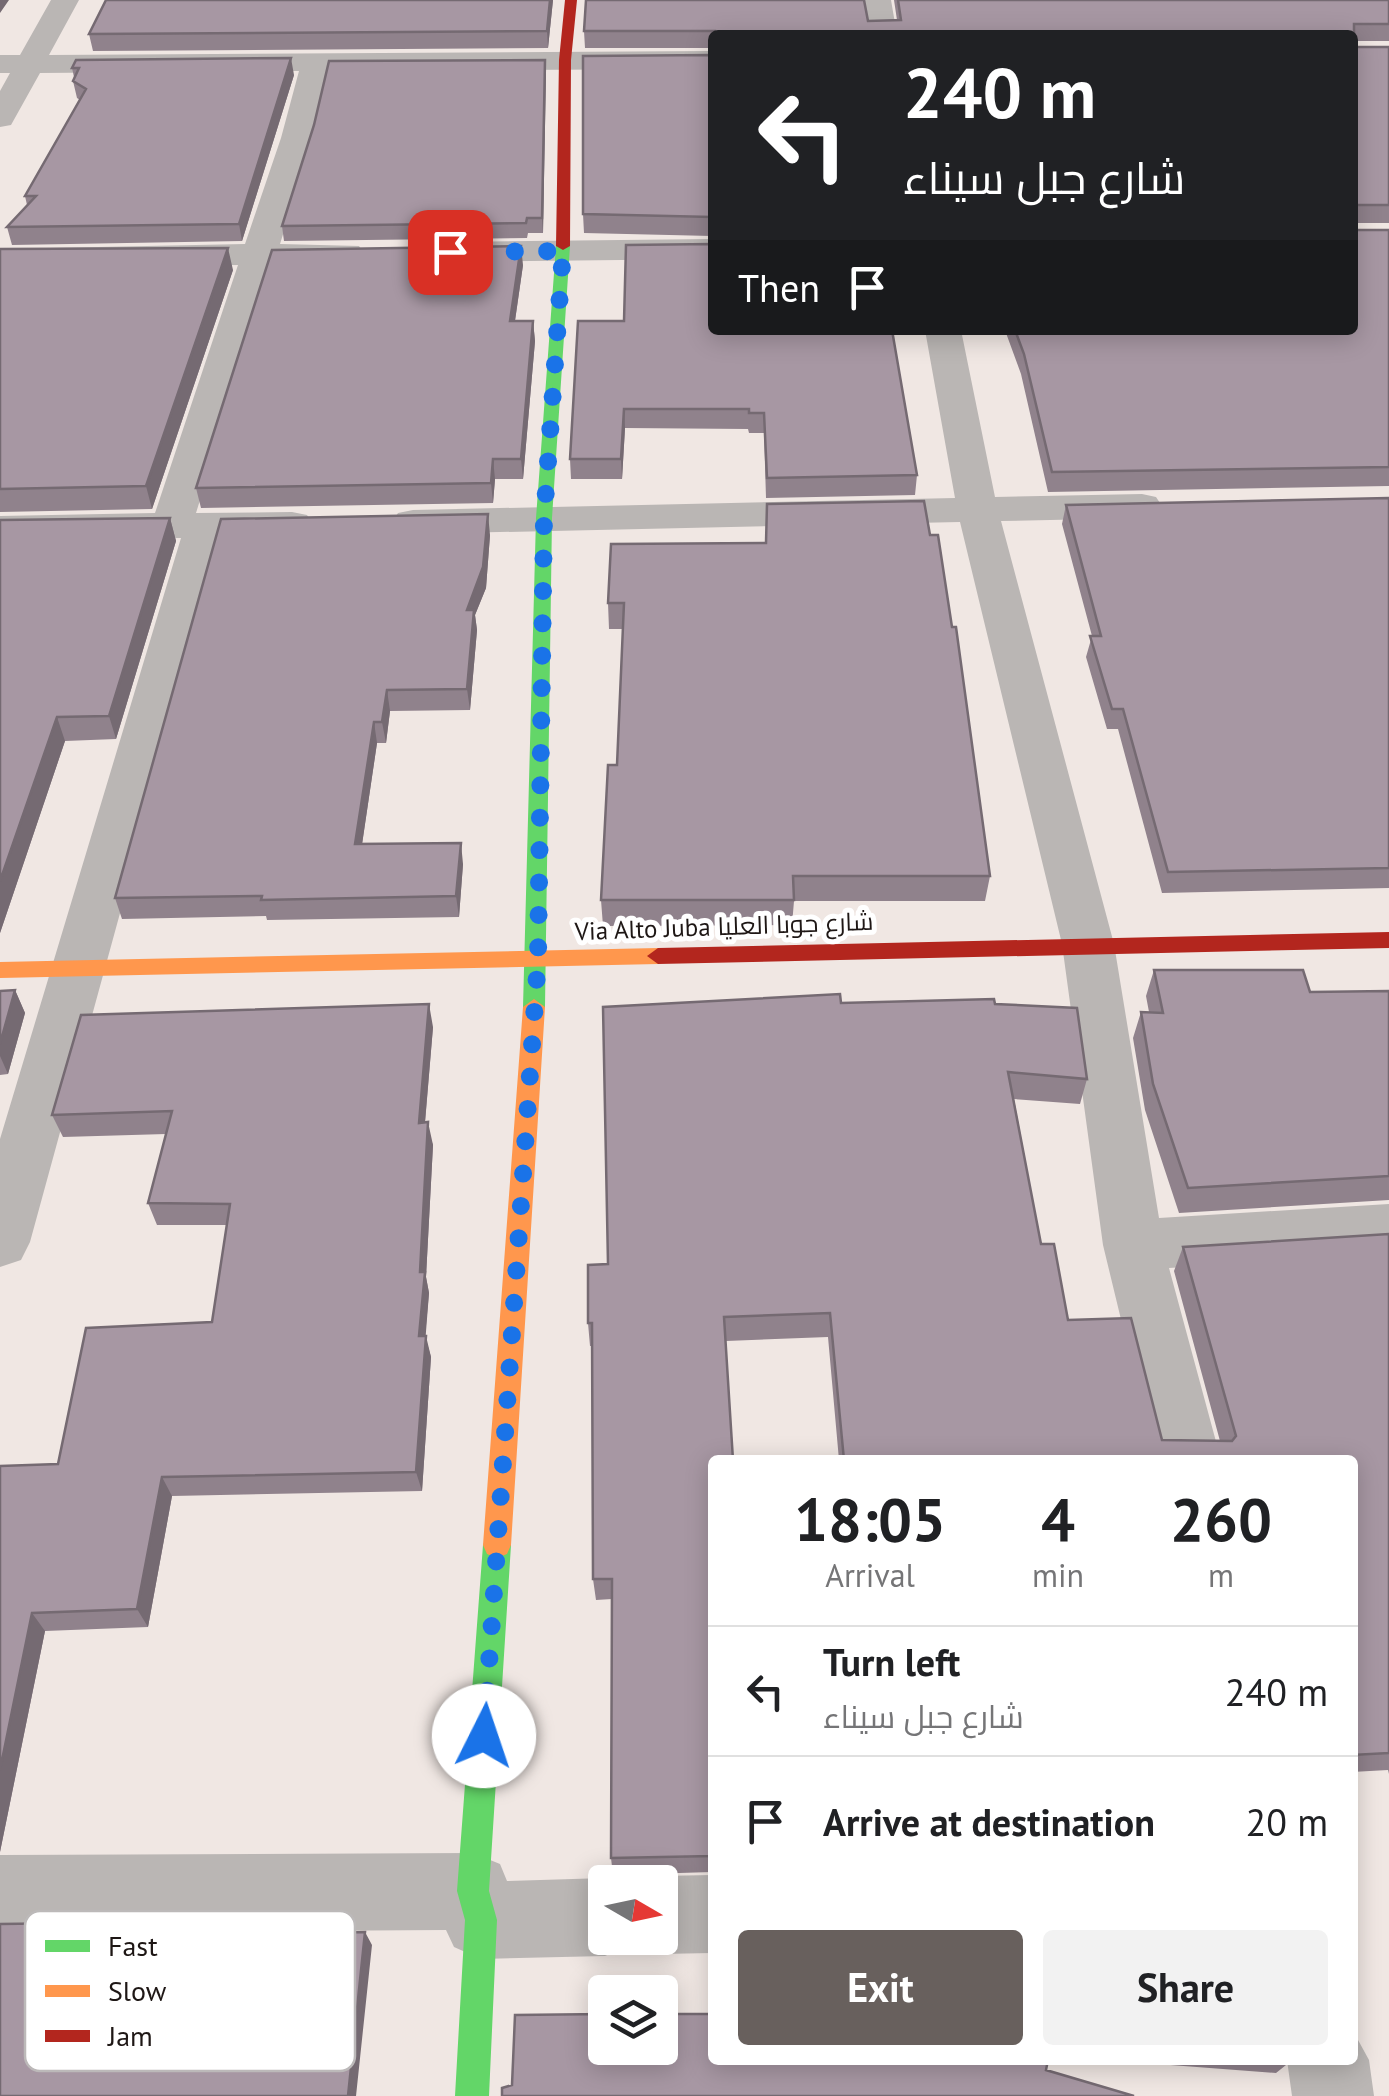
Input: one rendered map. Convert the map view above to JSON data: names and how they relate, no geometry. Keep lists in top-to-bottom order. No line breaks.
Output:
{"streets":{"street":["Via Alto Juba شارع جوبا العليا"]},"legend":["Fast","Slow","Jam"],"north":"right","page":{"turn":["240 m","شارع جبل سيناء"],"then":"Then","eta":["18:05","Arrival","4","min","260","m"],"list":[{"name":"Turn left","note":"شارع جبل سيناء","value":"240 m"},{"name":"Arrive at destination","value":"20 m"}],"buttons":["Exit","Share"]}}
